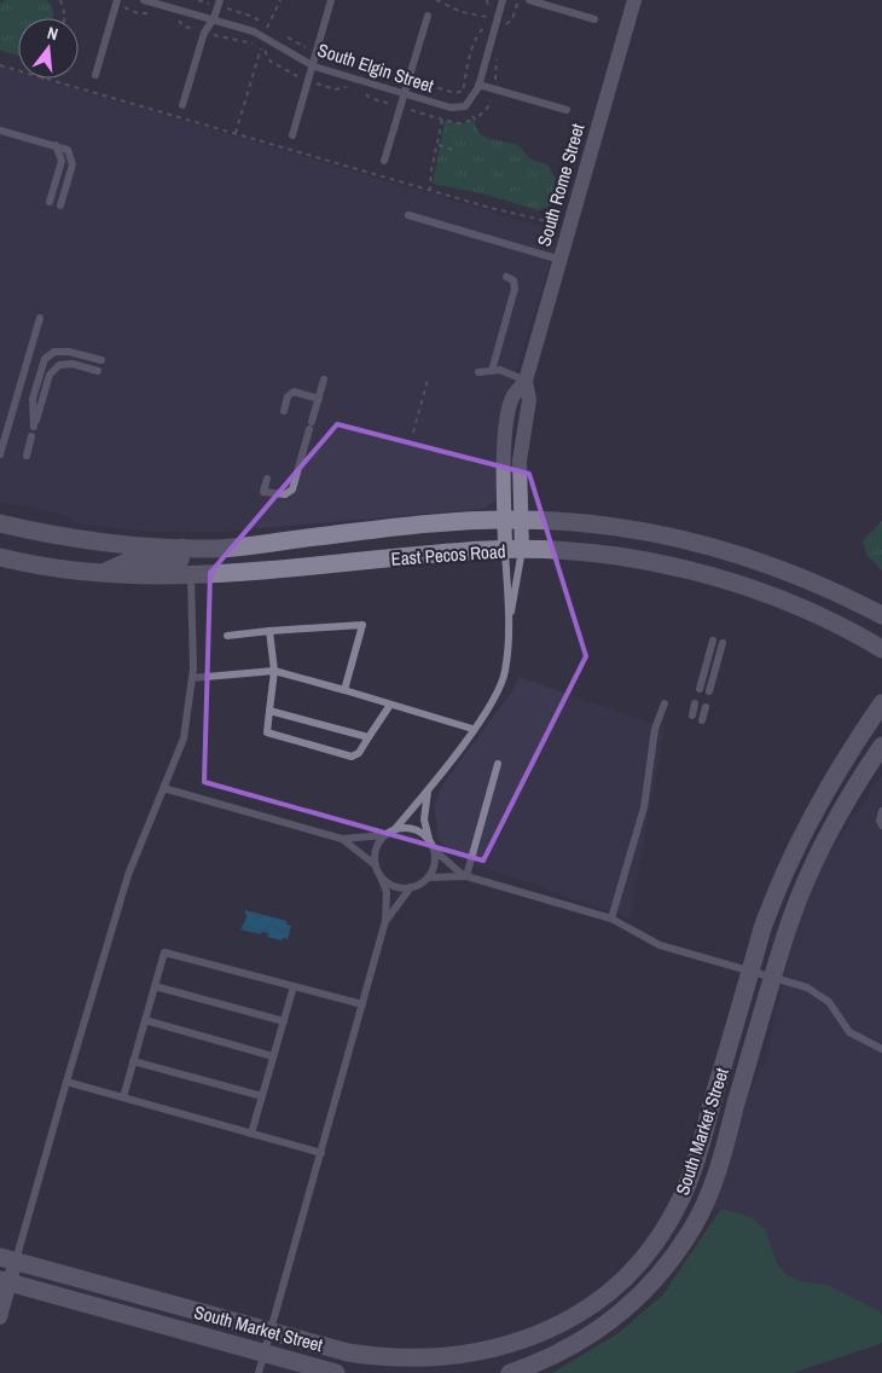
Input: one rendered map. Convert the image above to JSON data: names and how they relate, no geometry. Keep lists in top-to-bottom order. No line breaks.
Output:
{"streets":{"street":["South Rome Street","East Pecos Road","South Market Street"],"lane":["South Elgin Street"]},"crossings":[["South Rome Street","East Pecos Road"]],"north":"top"}
